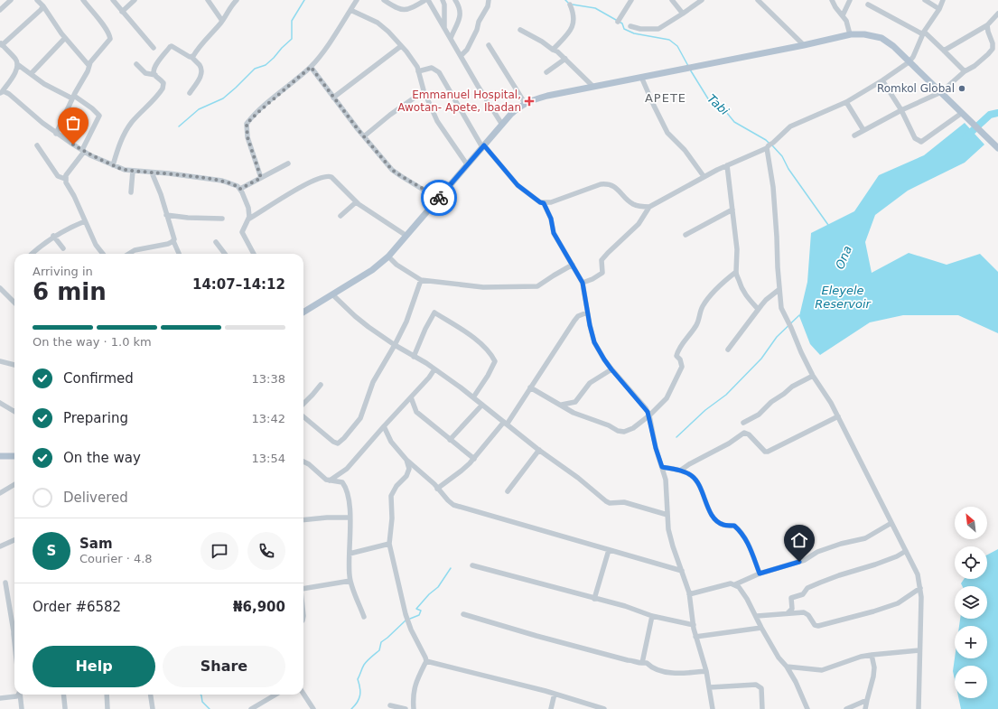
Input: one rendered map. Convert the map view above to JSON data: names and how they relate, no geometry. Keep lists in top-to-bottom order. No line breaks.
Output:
{"districts":["APETE"],"water":["Tabi","Ona","Eleyele Reservoir"],"places":{"other":["Romkol Global"],"health":["Emmanuel Hospital, Awotan- Apete, Ibadan"]},"north":"top left","page":{"heading":["6 min","Arriving in","14:07–14:12"],"panel":["Sam","Courier · 4.8","Order #6582","₦6,900"],"bar":"On the way · 1.0 km","list":[["Confirmed","13:38"],["Preparing","13:42"],["On the way","13:54"],"Delivered"],"map_buttons":["+","−"],"round":"S","buttons":["Help","Share"]}}
